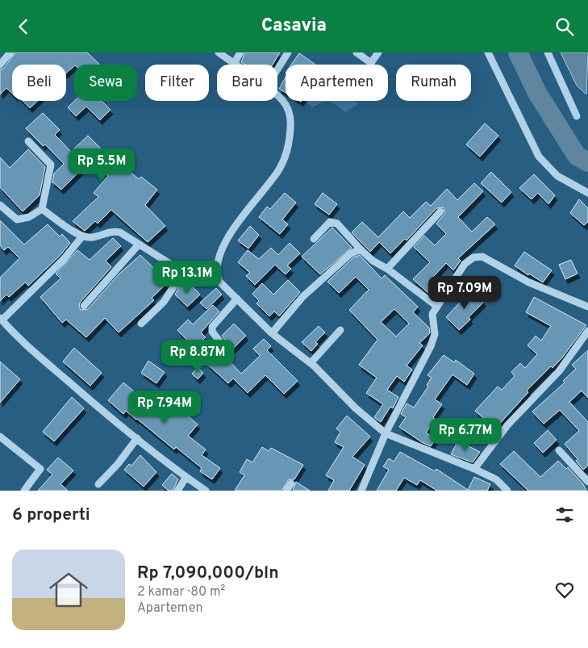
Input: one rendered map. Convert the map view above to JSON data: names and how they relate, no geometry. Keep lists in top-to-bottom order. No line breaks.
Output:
{"page":{"header":"Casavia","chip":["Beli","Sewa","Filter","Baru","Apartemen","Rumah"],"price":["Rp 5.5M","Rp 13.1M","Rp 7.09M","Rp 8.87M","Rp 7.94M","Rp 6.77M"],"heading":"6 properti","list":[{"name":"Rp 7,090,000/bln","note":"2 kamar · 80 m² · Apartemen"}]}}
